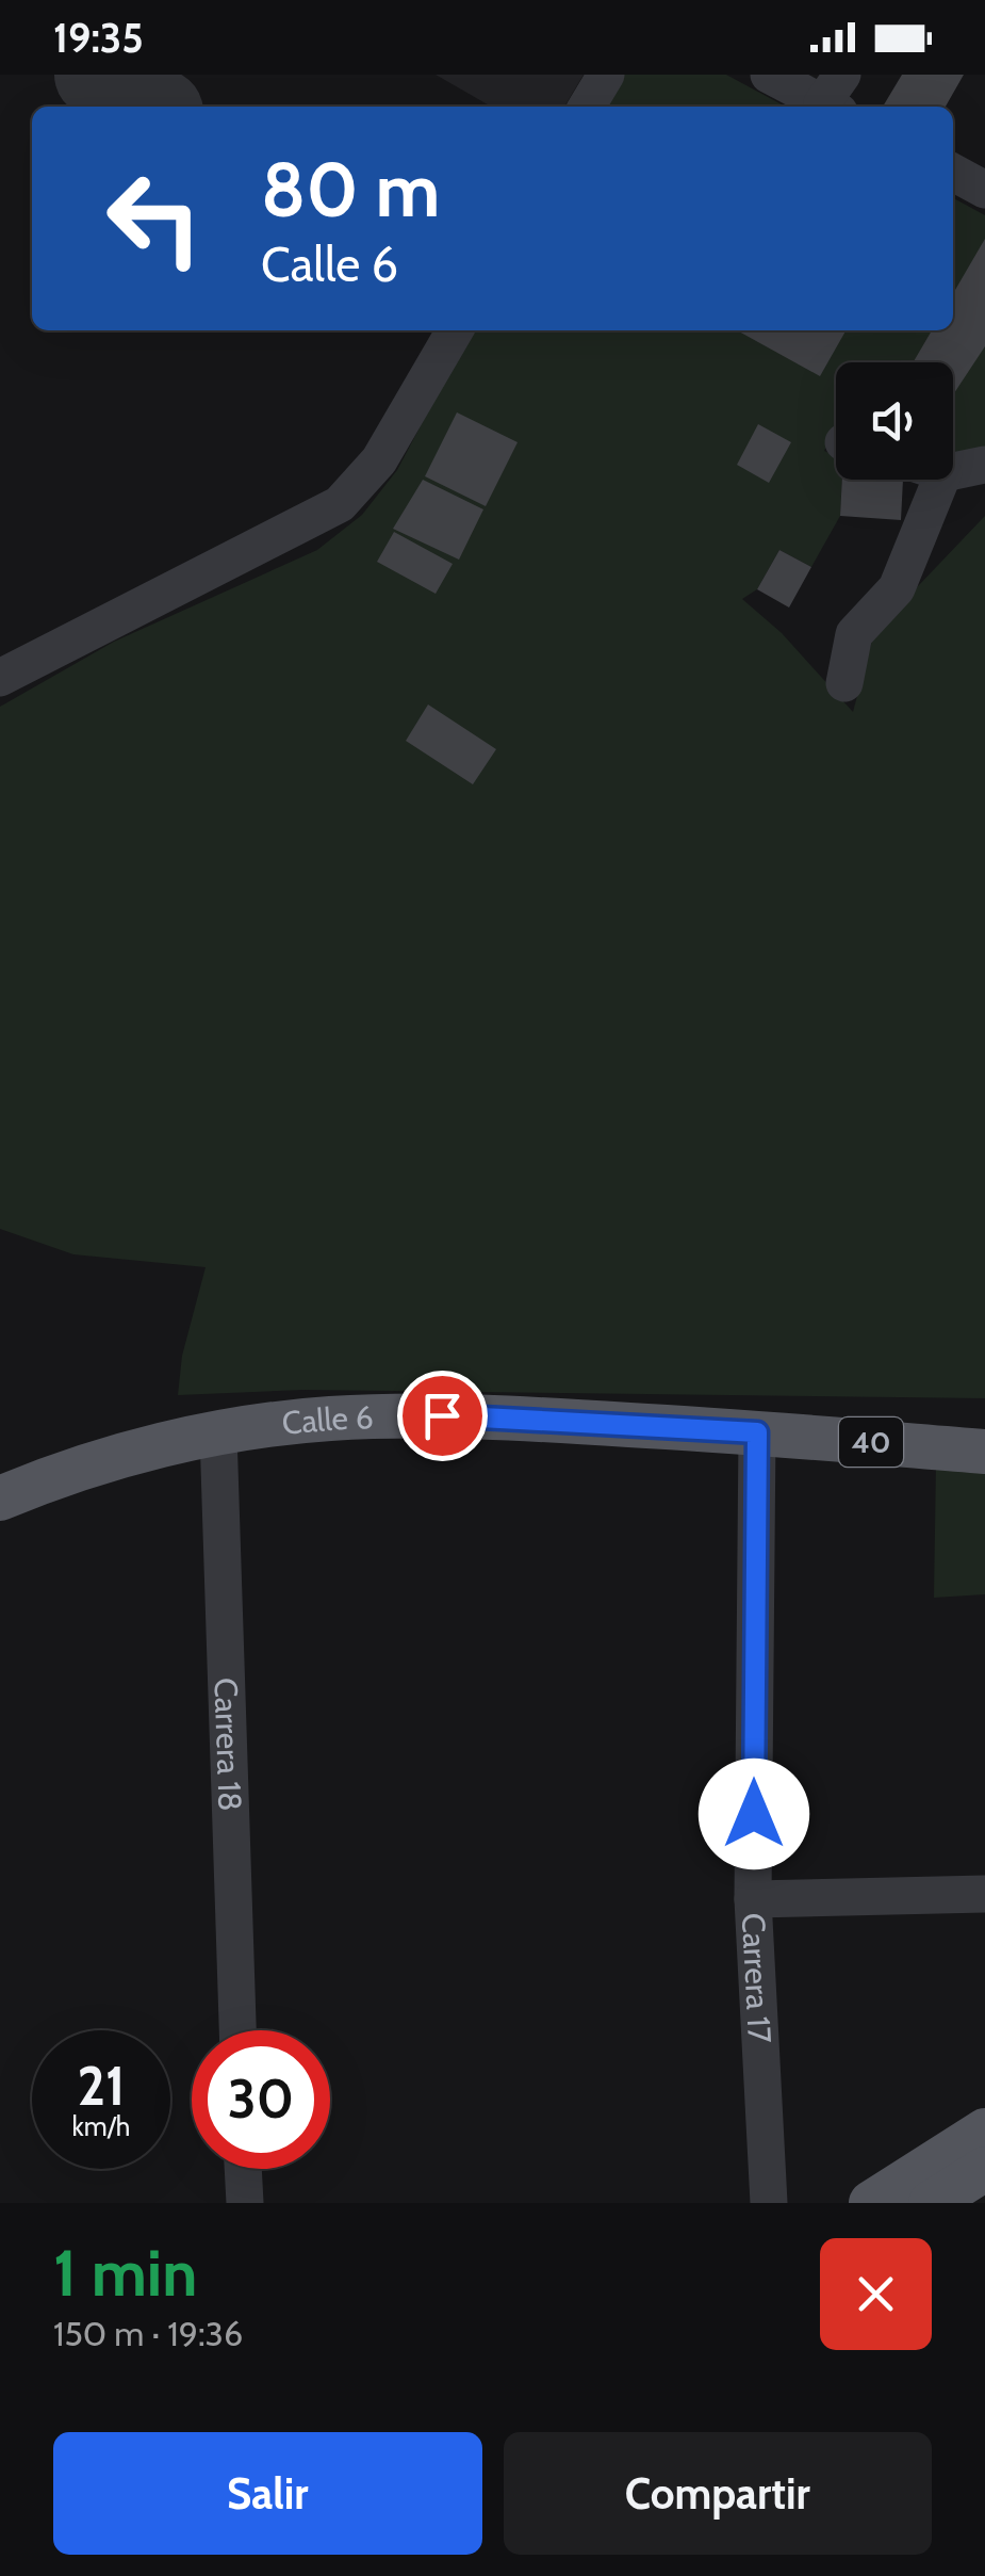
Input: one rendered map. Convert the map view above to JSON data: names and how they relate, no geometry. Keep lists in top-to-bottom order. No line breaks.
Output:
{"streets":{"main road":["Calle 6","40"],"street":["Carrera 18","Carrera 17"]},"crossings":[["Calle 6","Carrera 18"],["Calle 6","Carrera 17"]],"page":{"status":"19:35","turn":["80 m","Calle 6"],"speed":"21 km/h","limit":"30","heading":["1 min","150 m · 19:36"],"buttons":["Salir","Compartir"]}}
